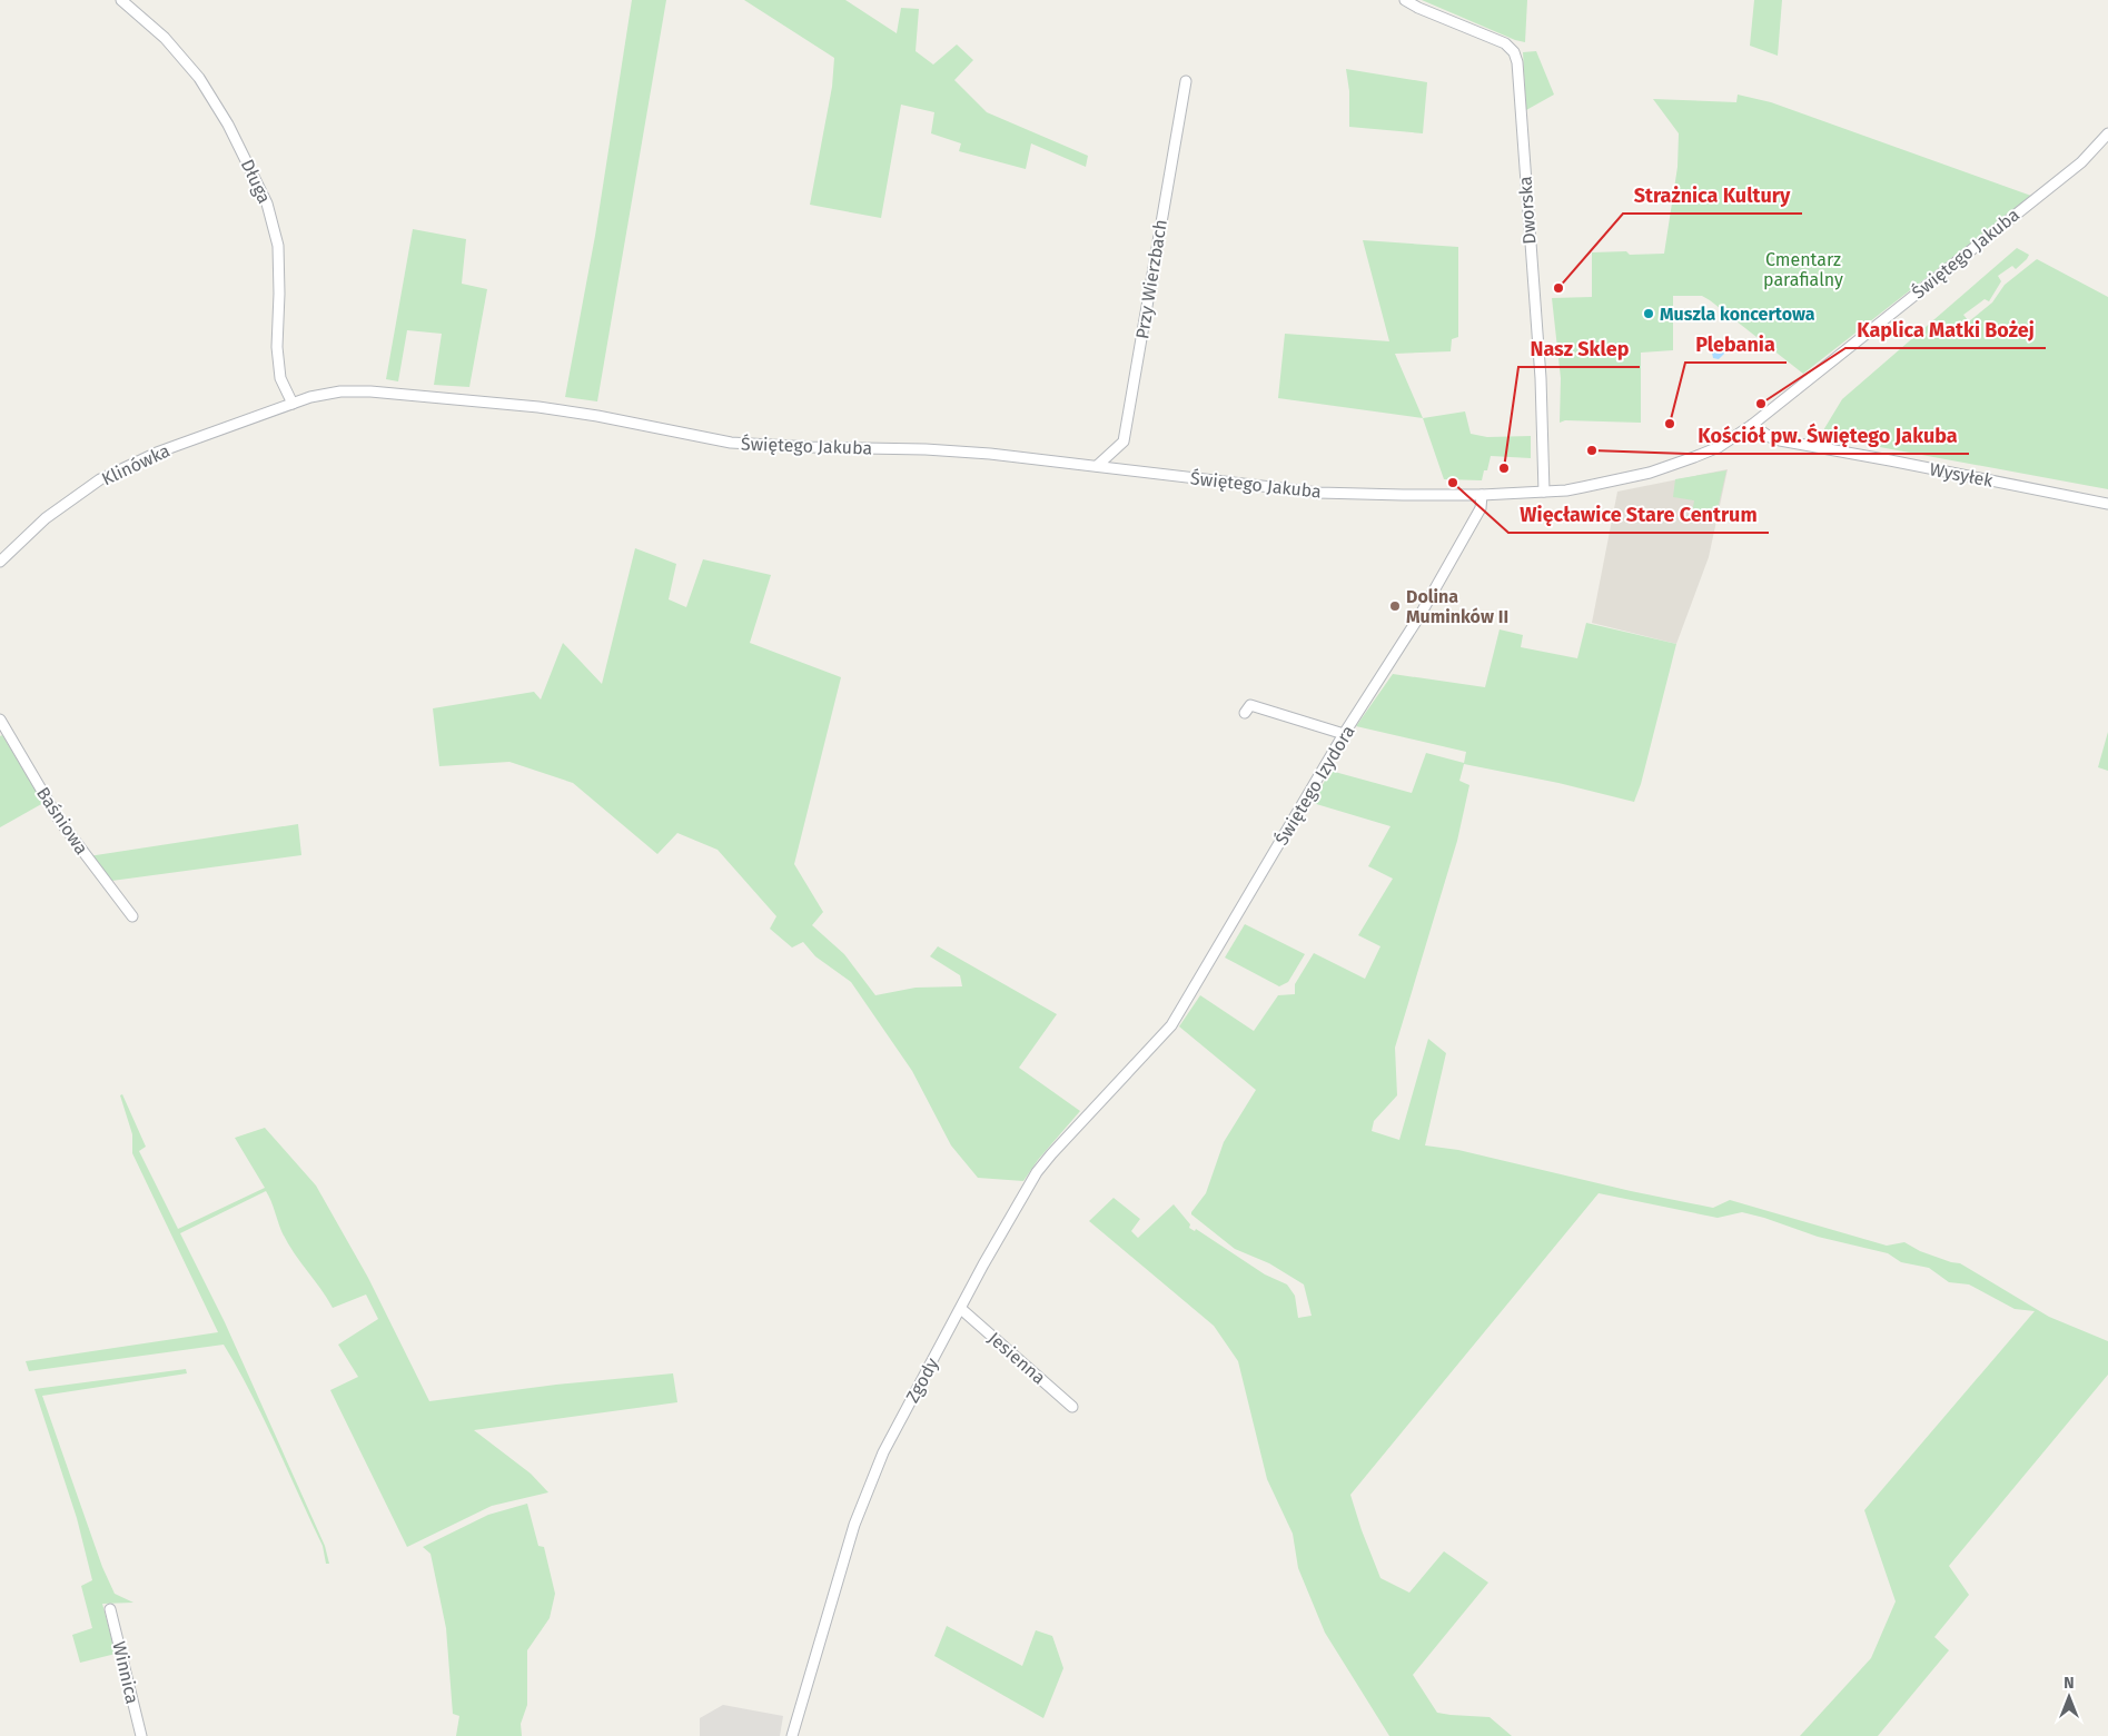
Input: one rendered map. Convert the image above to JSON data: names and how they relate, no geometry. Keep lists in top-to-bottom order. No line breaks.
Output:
{"streets":{"street":["Długa","Dworska","Świętego Jakuba","Przy Wierzbach","Klinówka","Wysyłek","Świętego Izydora","Baśniowa","Jesienna","Zgody","Winnica"]},"crossings":[["Długa","Świętego Jakuba"],["Długa","Klinówka"],["Dworska","Świętego Jakuba"],["Świętego Jakuba","Przy Wierzbach"],["Świętego Jakuba","Klinówka"],["Świętego Jakuba","Wysyłek"],["Świętego Jakuba","Świętego Izydora"],["Świętego Izydora","Zgody"],["Jesienna","Zgody"]],"parks":["Cmentarz parafialny"],"places":["Strażnica Kultury","Muszla koncertowa","Kaplica Matki Bożej","Plebania","Kościół pw. Świętego Jakuba","Nasz Sklep","Więcławice Stare Centrum","Dolina Muminków II"],"north":"top"}
